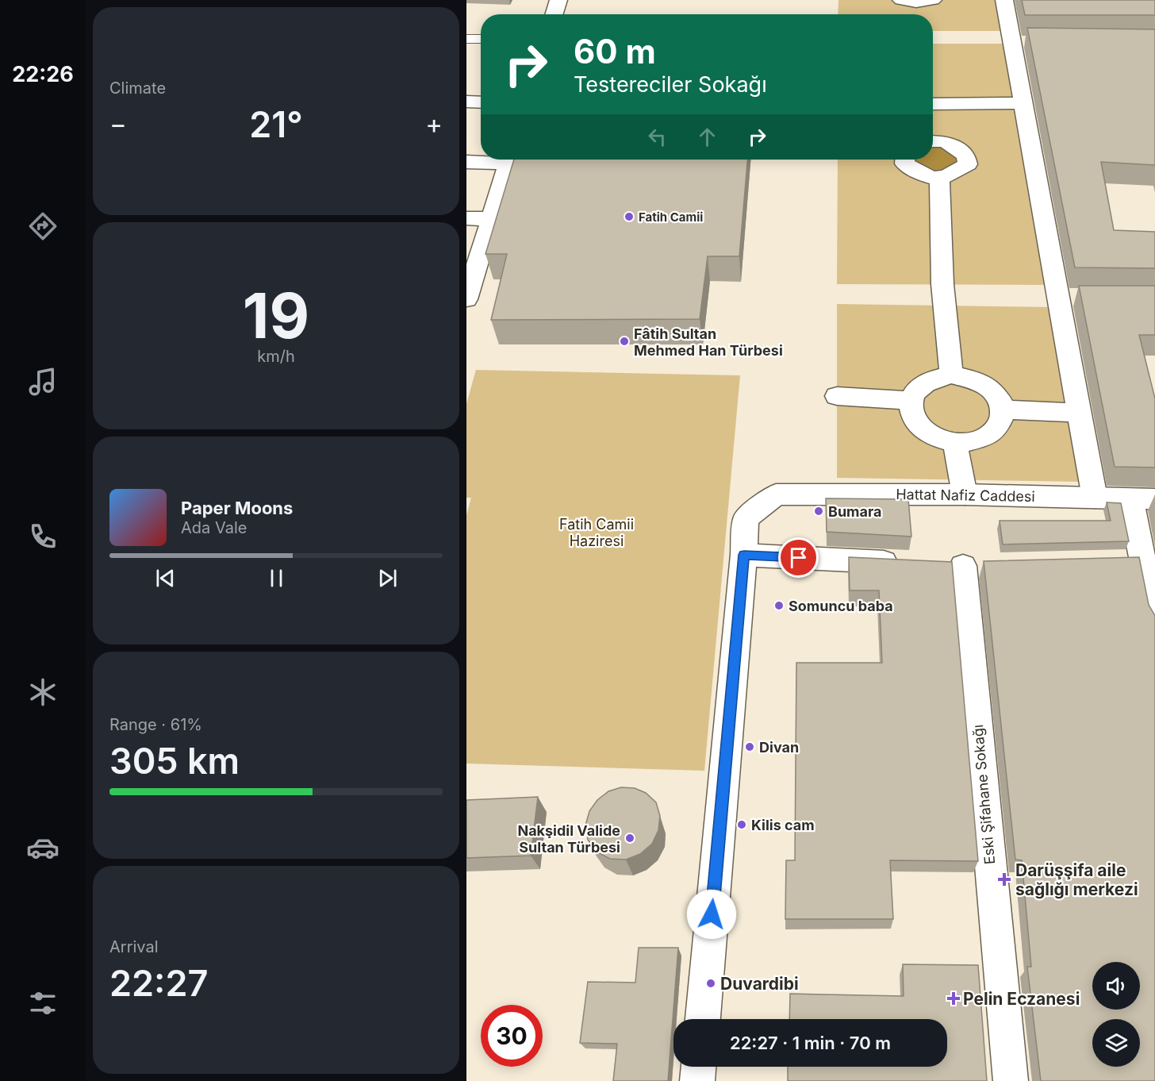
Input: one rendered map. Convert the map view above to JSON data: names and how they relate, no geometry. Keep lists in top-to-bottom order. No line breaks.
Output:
{"streets":{"street":["Hattat Nafiz Caddesi","Eski Şifahane Sokağı"]},"parks":["Fatih Camii Haziresi"],"places":{"other":["Fatih Camii","Fâtih Sultan Mehmed Han Türbesi","Bumara","Somuncu baba","Divan","Kilis cam","Nakşidil Valide Sultan Türbesi","Duvardibi"],"health":["Darüşşifa aile sağlığı merkezi","Pelin Eczanesi"]},"page":{"tabs":"22:26","tile":["Climate",["19","km/h"],["Range · 61%","305 km"],["Arrival","22:27"]],"turn":["60 m","Testereciler Sokağı"],"heat":["−","21°","+"],"song":["Paper Moons","Ada Vale"],"limit":"30","trip":"22:27 · 1 min · 70 m"}}
